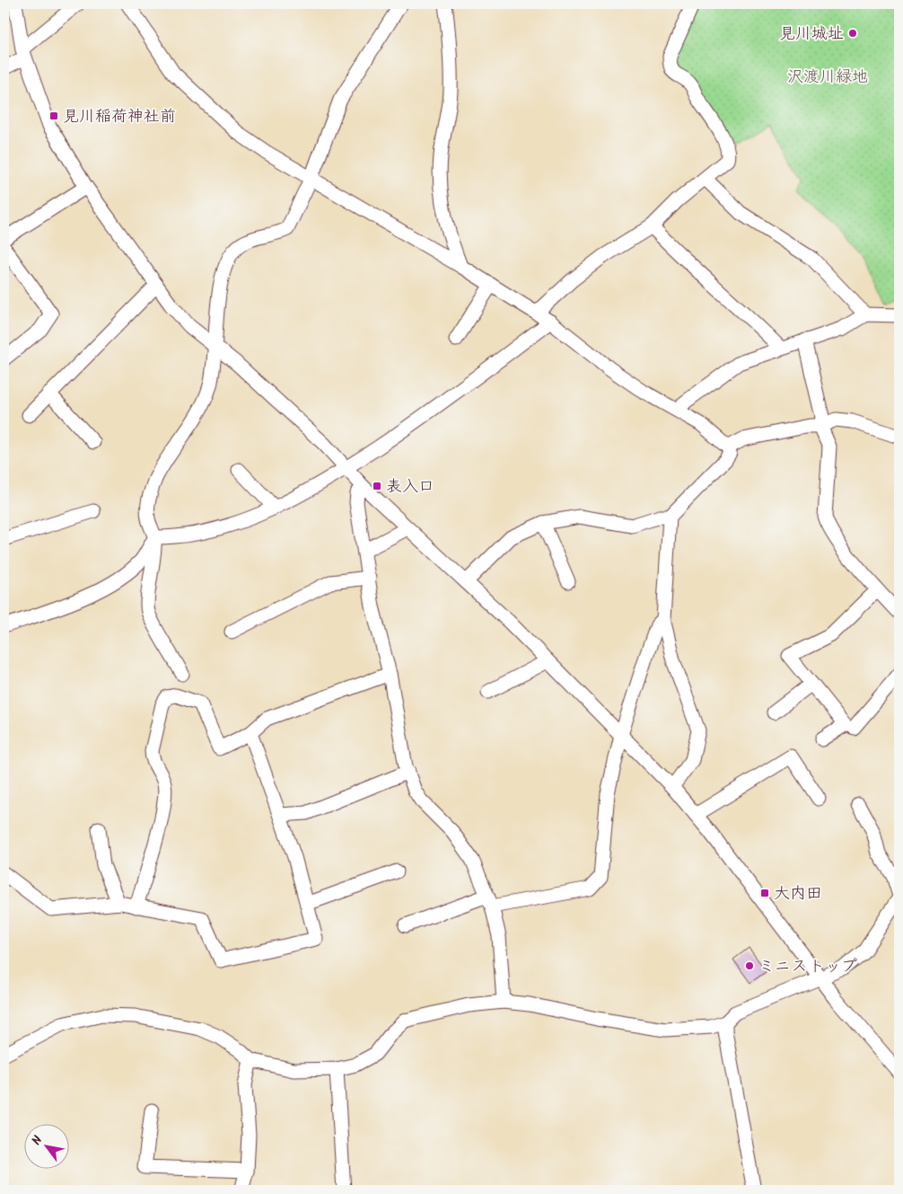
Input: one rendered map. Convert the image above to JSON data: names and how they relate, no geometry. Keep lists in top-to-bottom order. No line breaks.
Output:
{"parks":["沢渡川緑地"],"places":{"other":["見川城址","ミニストップ"],"transit":["見川稲荷神社前","表入口","大内田"]},"north":"top left"}
